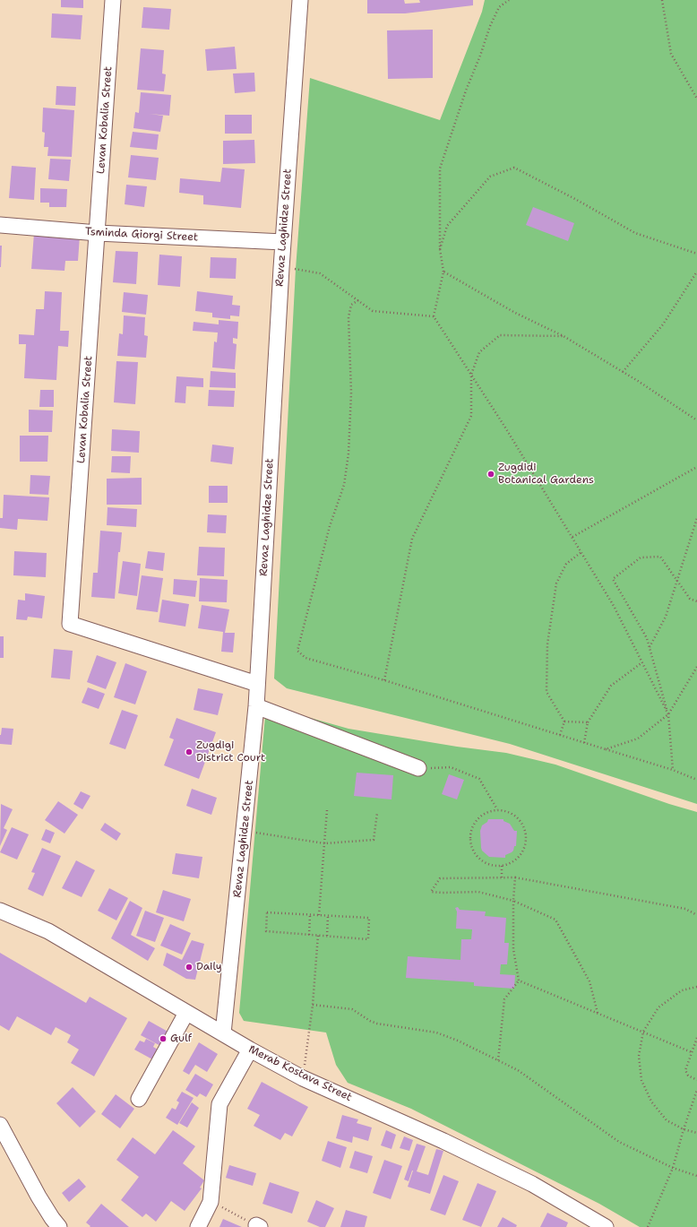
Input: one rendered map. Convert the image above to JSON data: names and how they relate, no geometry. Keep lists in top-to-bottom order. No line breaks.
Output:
{"streets":{"street":["Levan Kobalia Street","Revaz Laghidze Street","Tsminda Giorgi Street","Merab Kostava Street"]},"crossings":[["Levan Kobalia Street","Revaz Laghidze Street"],["Levan Kobalia Street","Tsminda Giorgi Street"],["Revaz Laghidze Street","Tsminda Giorgi Street"],["Revaz Laghidze Street","Merab Kostava Street"]],"places":["Zugdidi Botanical Gardens","Zugdigi District Court","Daily","Gulf"]}
